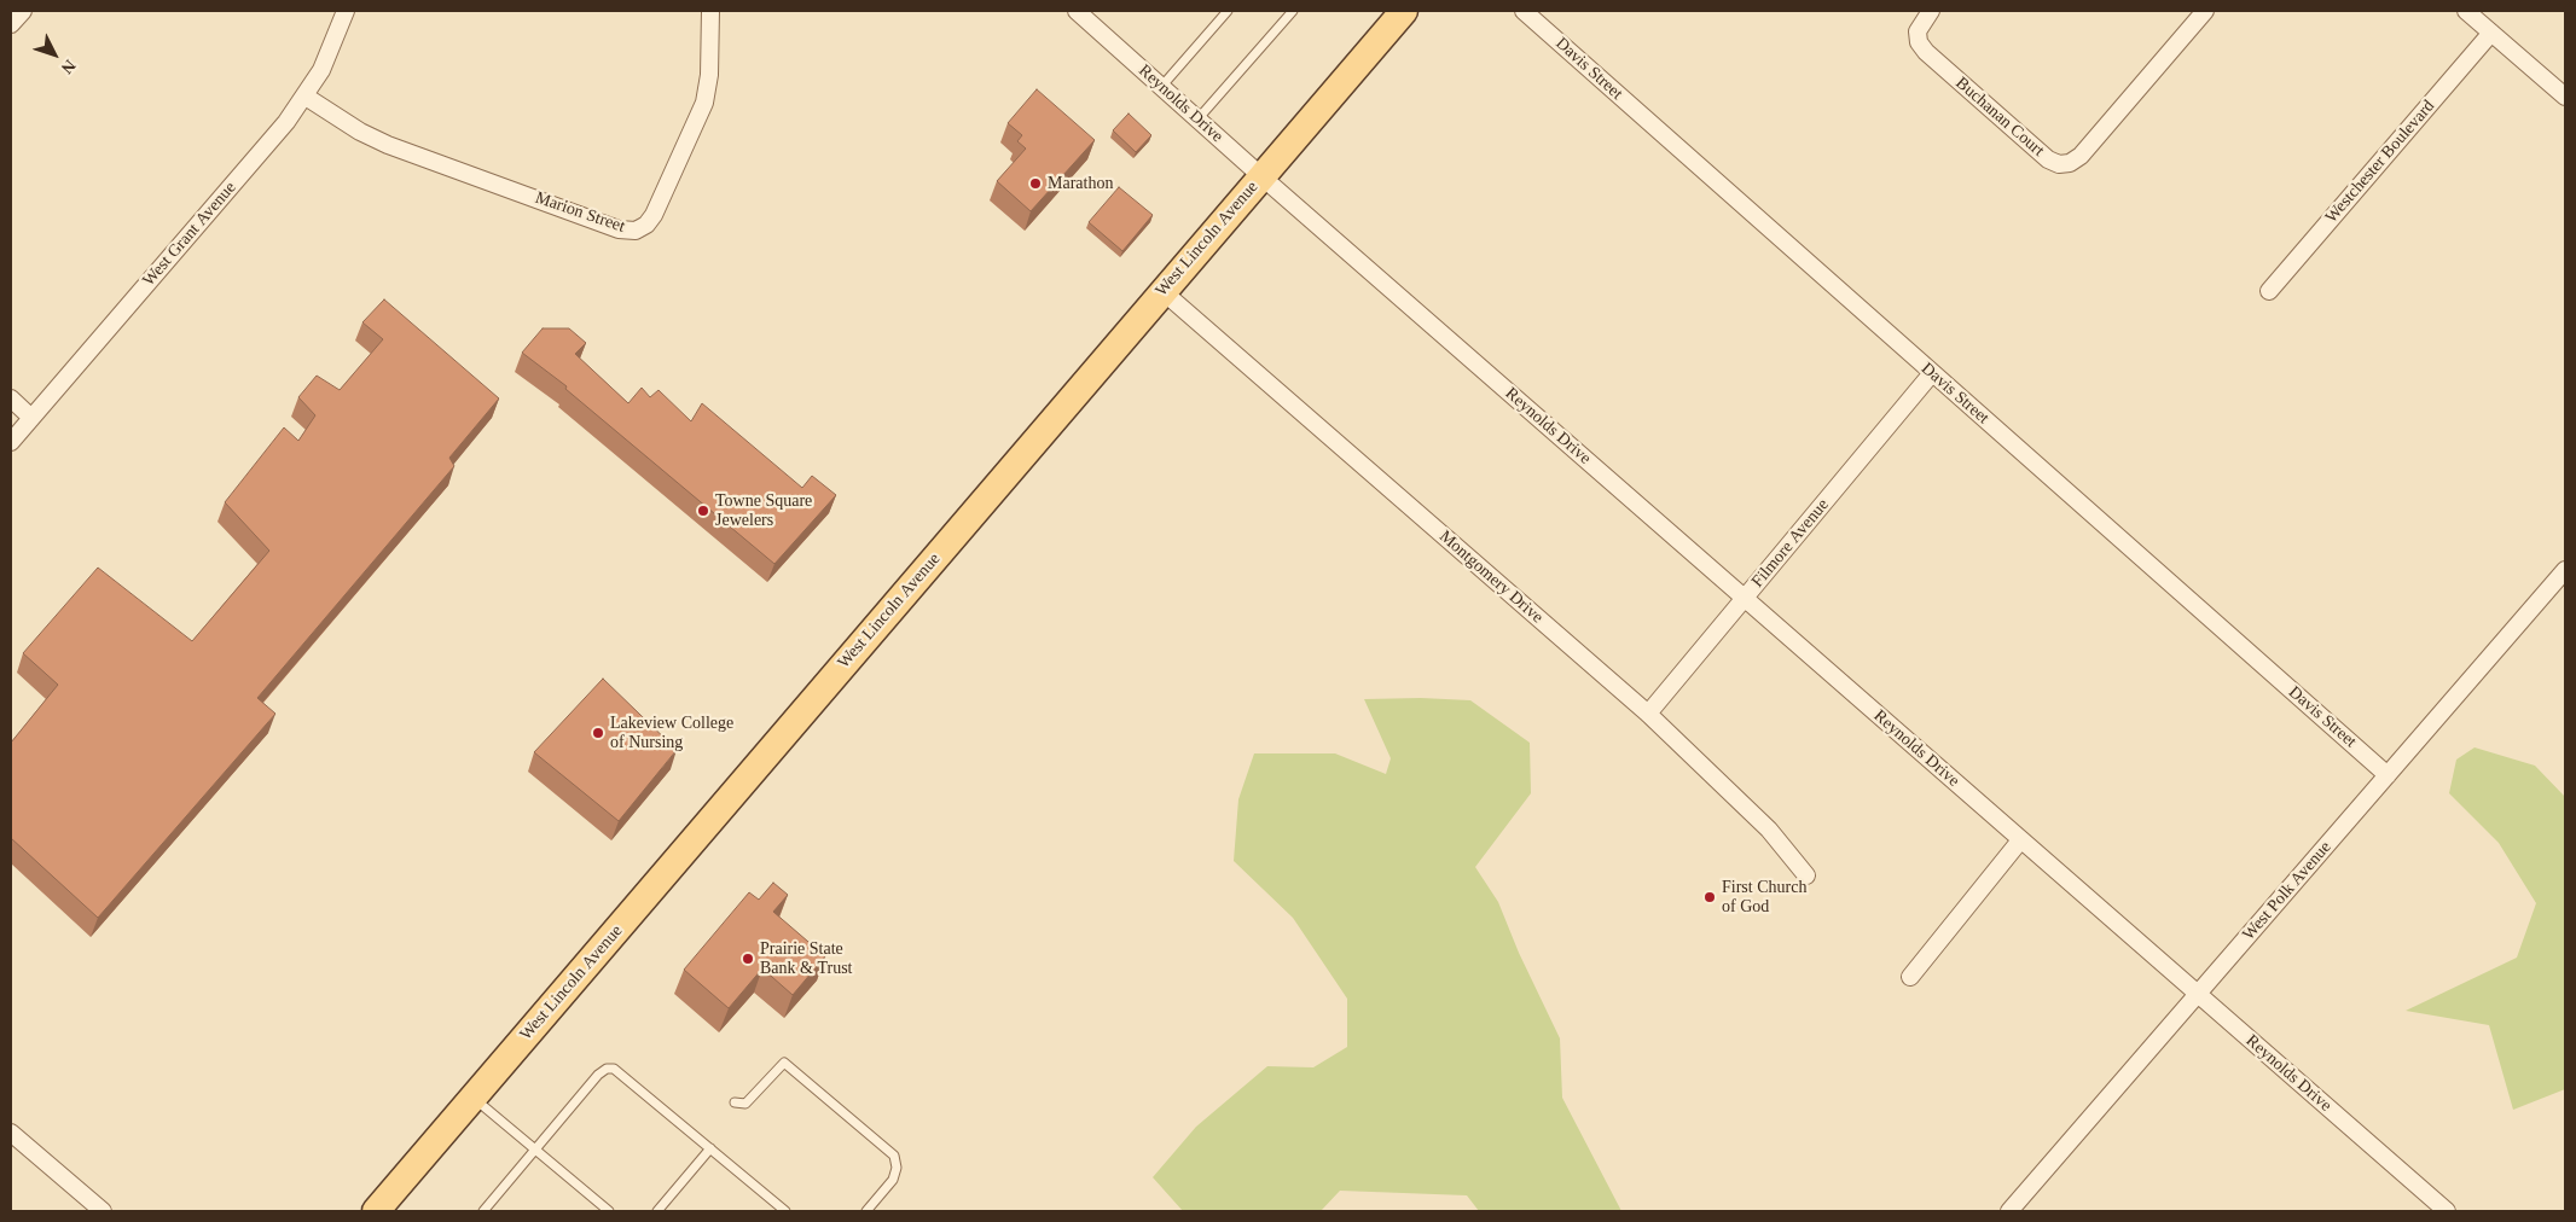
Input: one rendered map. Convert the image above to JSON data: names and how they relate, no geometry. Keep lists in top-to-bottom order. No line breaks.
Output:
{"streets":{"main road":["West Lincoln Avenue"],"street":["Davis Street","Reynolds Drive","Buchanan Court","Westchester Boulevard","Marion Street","West Grant Avenue","Filmore Avenue","Montgomery Drive","West Polk Avenue"]},"crossings":[["Davis Street","Filmore Avenue"],["Davis Street","West Polk Avenue"],["Reynolds Drive","West Lincoln Avenue"],["Reynolds Drive","Filmore Avenue"],["Reynolds Drive","West Polk Avenue"],["Marion Street","West Grant Avenue"],["West Lincoln Avenue","Montgomery Drive"],["Filmore Avenue","Montgomery Drive"]],"places":["Marathon","Towne Square Jewelers","Lakeview College of Nursing","First Church of God","Prairie State Bank & Trust"],"north":"bottom right"}
